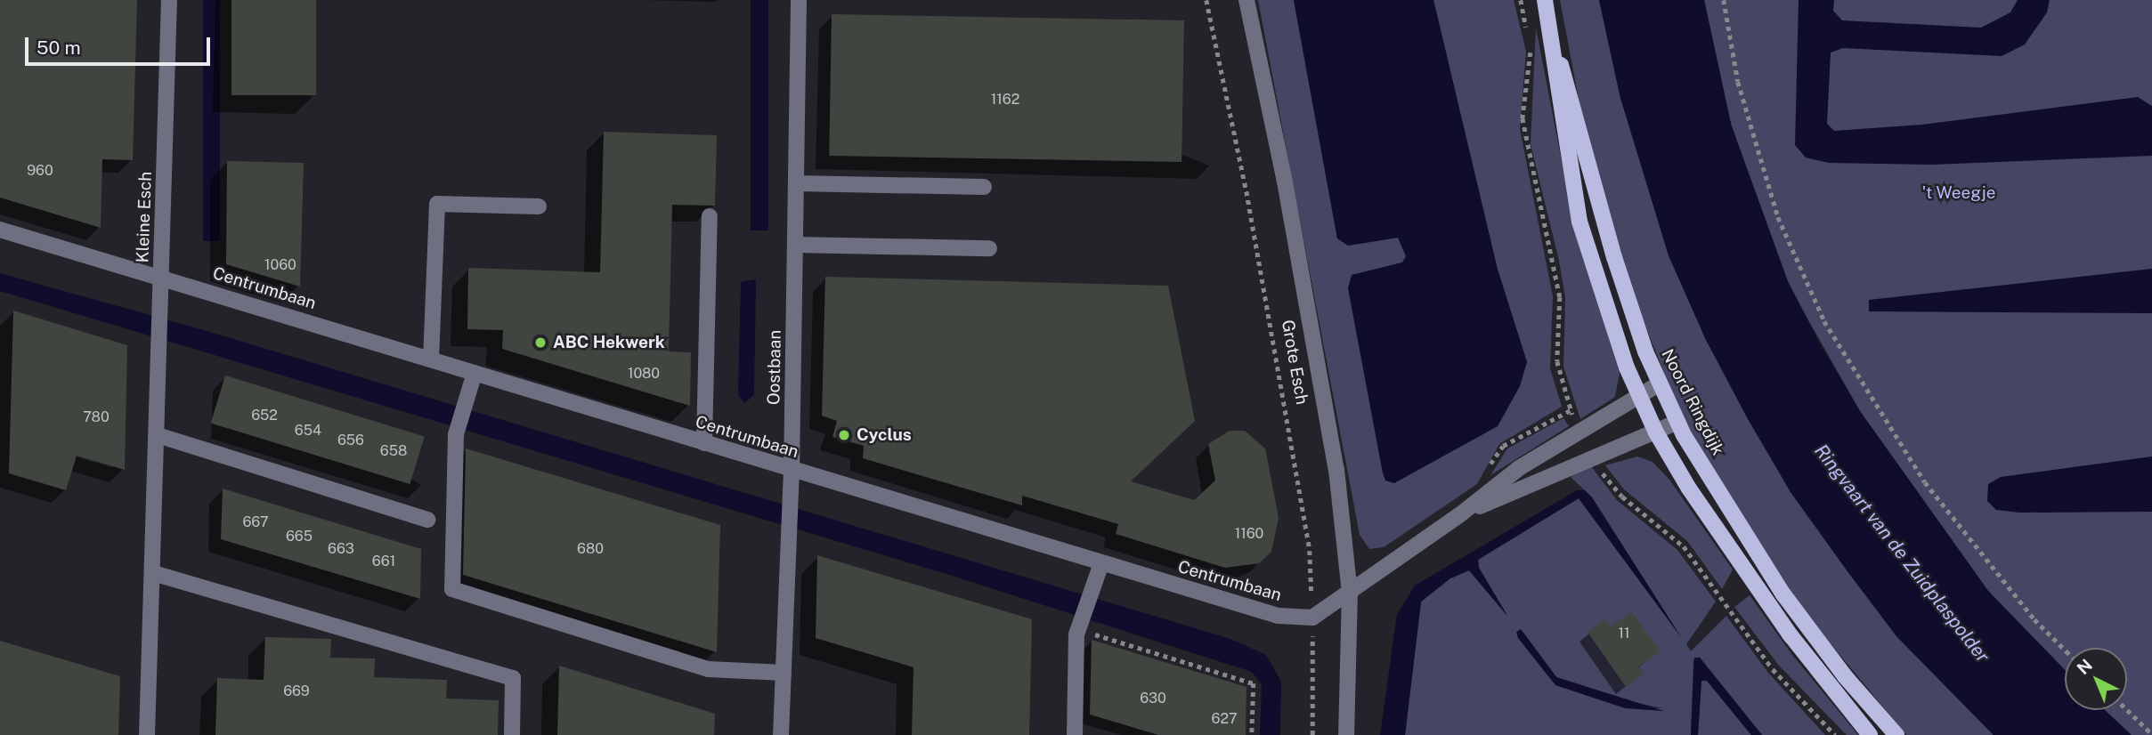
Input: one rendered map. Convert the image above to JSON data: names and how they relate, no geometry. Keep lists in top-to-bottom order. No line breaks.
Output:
{"streets":{"main road":["Noord Ringdijk"],"street":["Kleine Esch","Centrumbaan","Grote Esch","Oostbaan"]},"crossings":[["Kleine Esch","Centrumbaan"],["Centrumbaan","Grote Esch"],["Centrumbaan","Oostbaan"]],"water":["Ringvaart van de Zuidplaspolder"],"parks":["'t Weegje"],"places":["ABC Hekwerk","Cyclus"],"house_numbers":["1162","960","1060","1080","652","780","654","656","658","667","1160","665","663","680","661","11","669","630","627"],"scale_bar":"50 m","north":"top left"}
